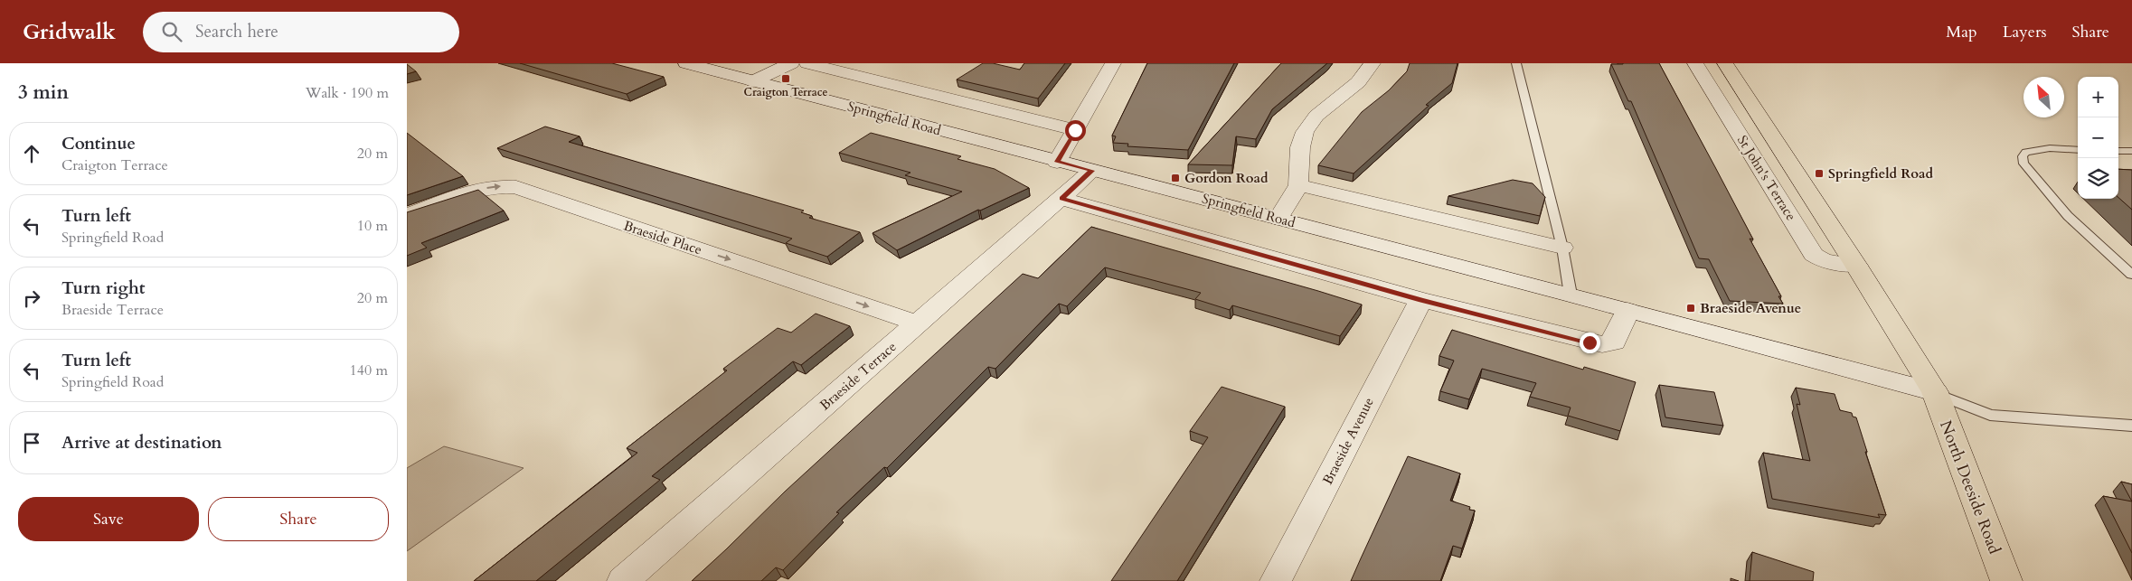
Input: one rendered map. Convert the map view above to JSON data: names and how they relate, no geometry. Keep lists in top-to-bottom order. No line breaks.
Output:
{"streets":{"main road":["St John's Terrace","North Deeside Road"],"street":["Springfield Road","Braeside Place","Braeside Terrace","Braeside Avenue"]},"crossings":[["Springfield Road","St John's Terrace"],["Springfield Road","Braeside Terrace"],["Springfield Road","North Deeside Road"],["St John's Terrace","North Deeside Road"],["Braeside Place","Braeside Terrace"]],"one_way":["Braeside Place"],"places":{"transit":["Craigton Terrace","Springfield Road","Gordon Road","Braeside Avenue"]},"north":"top left","page":{"header":"Gridwalk","search":"Search here","nav":["Map","Layers","Share"],"heading":["3 min","Walk · 190 m"],"map_buttons":["+","−"],"list":[["Continue","Craigton Terrace","20 m"],["Turn left","Springfield Road","10 m"],["Turn right","Braeside Terrace","20 m"],["Turn left","Springfield Road","140 m"],"Arrive at destination"],"buttons":["Save","Share"]}}
